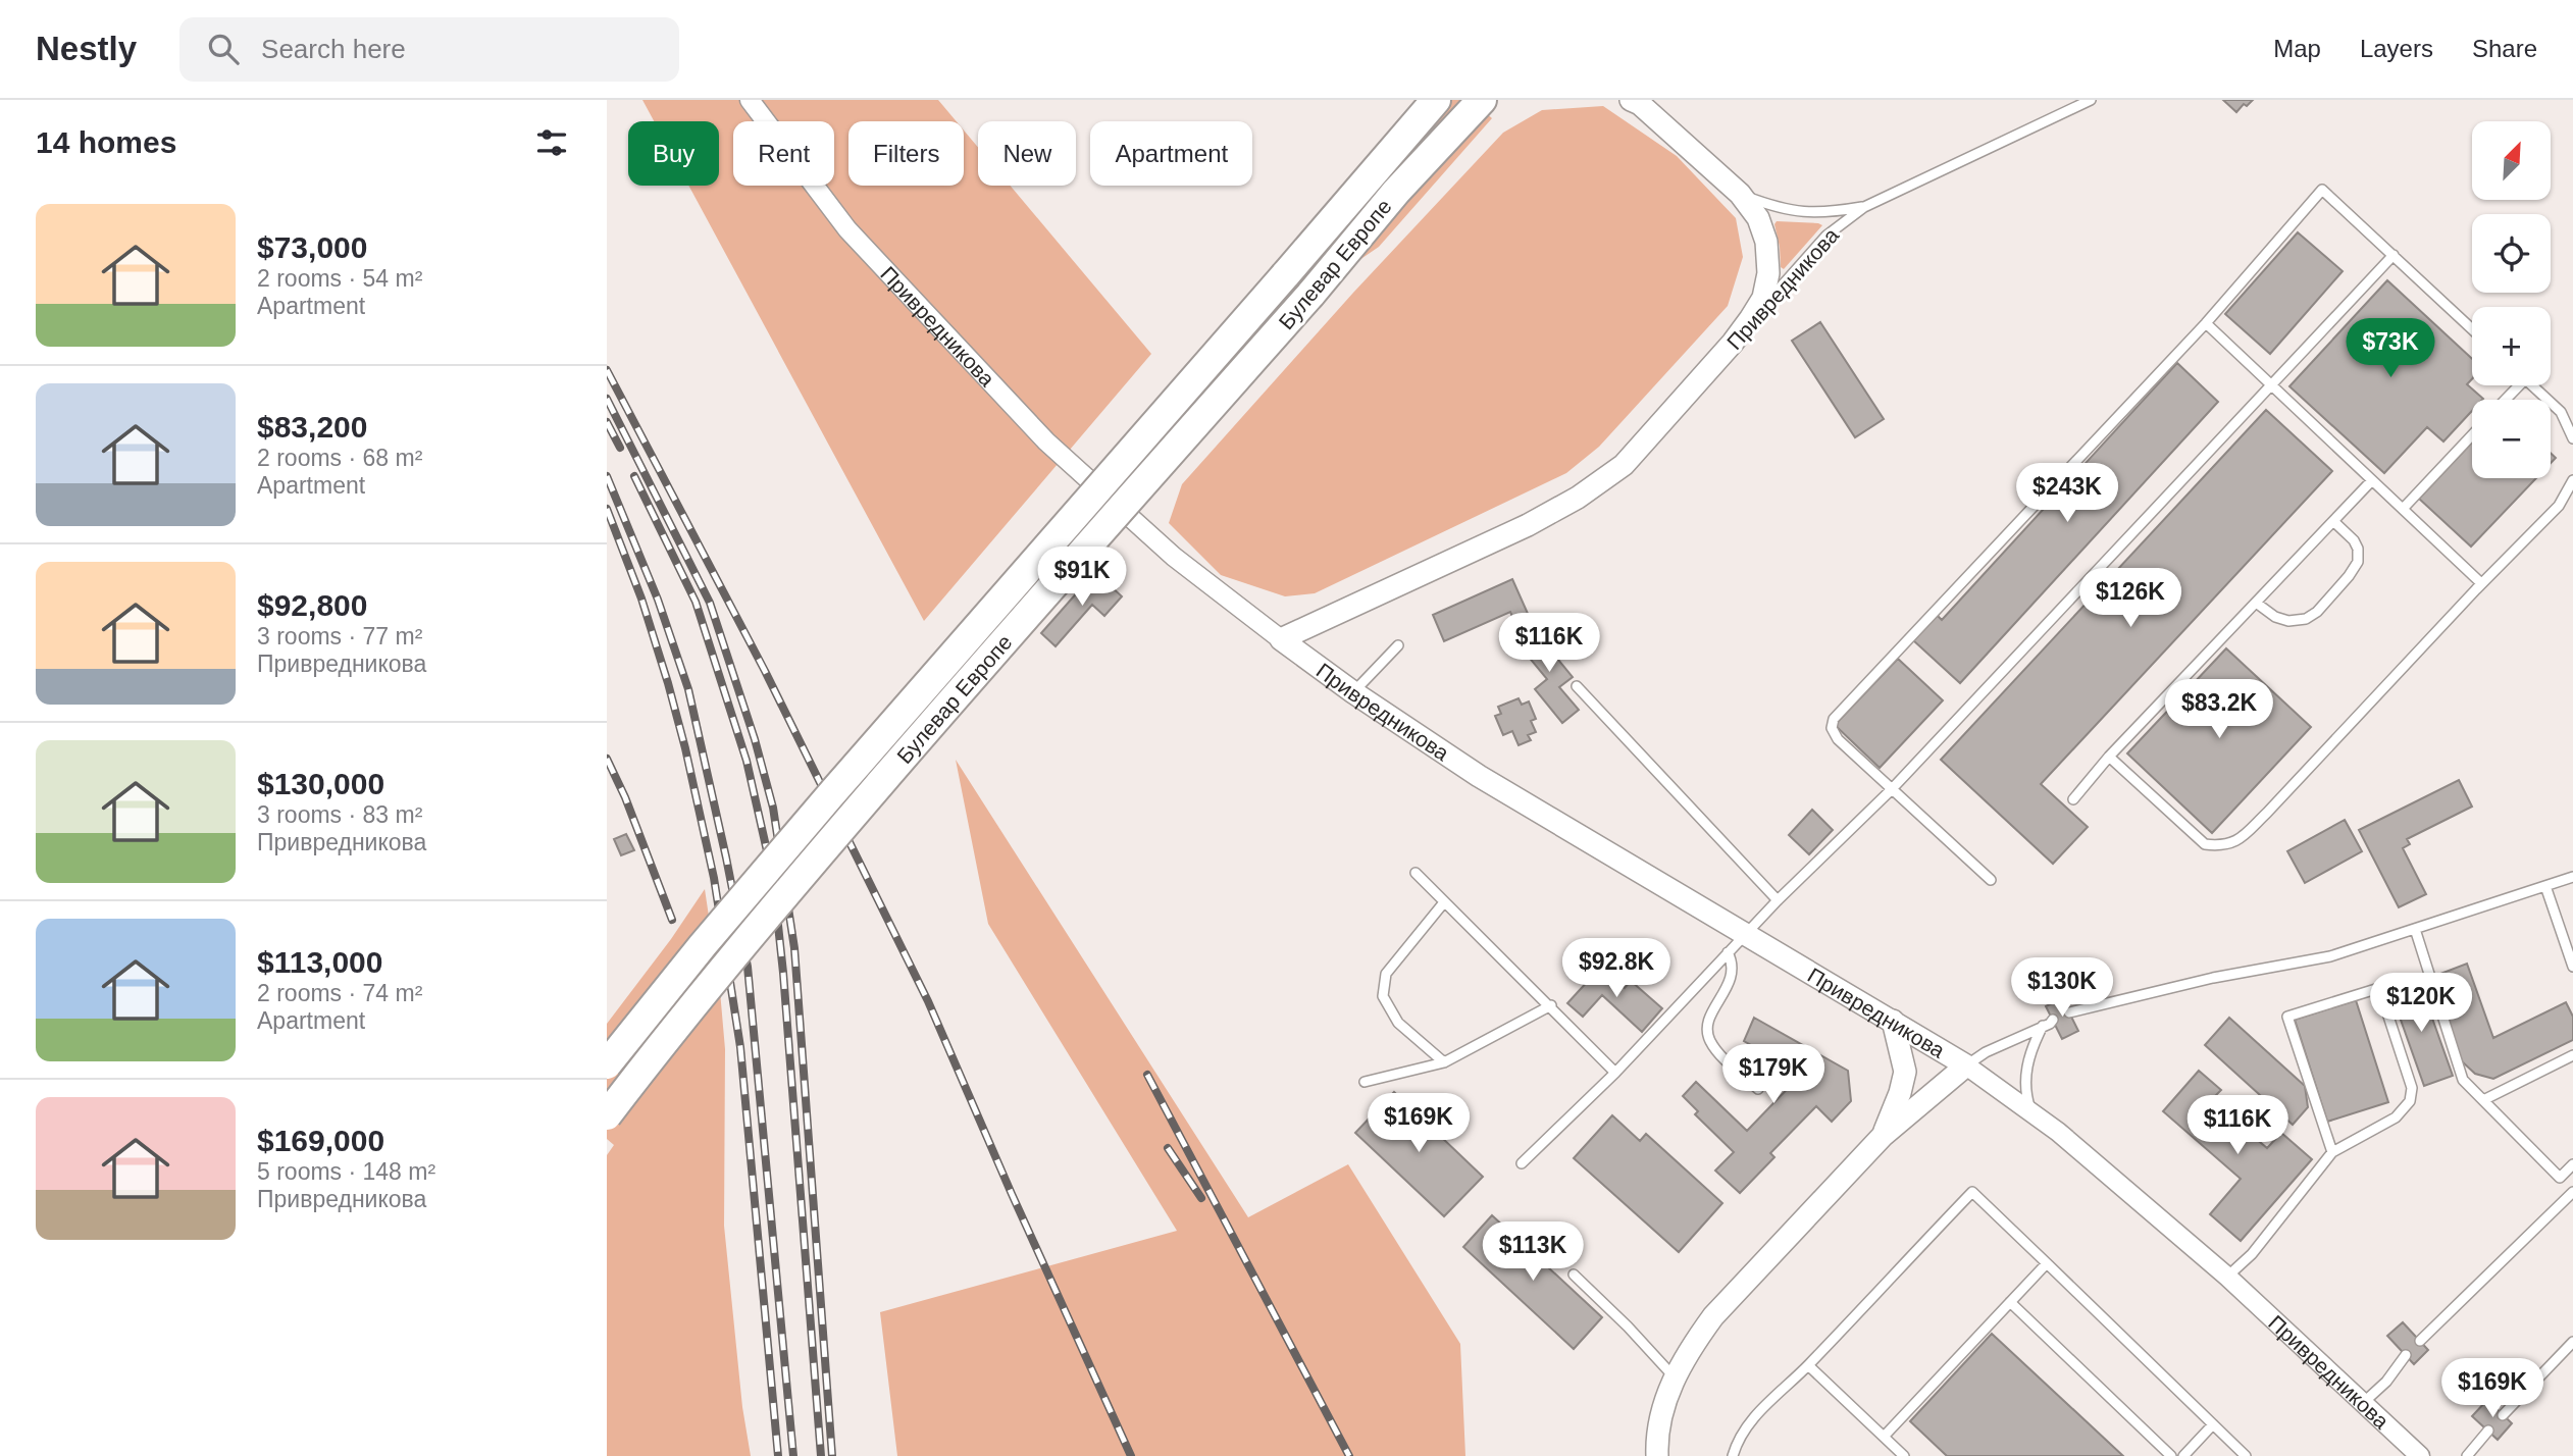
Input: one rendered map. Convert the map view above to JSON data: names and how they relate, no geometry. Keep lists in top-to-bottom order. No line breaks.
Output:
{"streets":{"main road":["Булевар Европе"],"street":["Привредникова"]},"north":"top right","page":{"header":"Nestly","search":"Search here","nav":["Map","Layers","Share"],"heading":"14 homes","map_buttons":["+","−"],"chip":["Buy","Rent","Filters","New","Apartment"],"list":[{"name":"$73,000","note":"2 rooms · 54 m² · Apartment"},{"name":"$83,200","note":"2 rooms · 68 m² · Apartment"},{"name":"$92,800","note":"3 rooms · 77 m² · Привредникова"},{"name":"$130,000","note":"3 rooms · 83 m² · Привредникова"},{"name":"$113,000","note":"2 rooms · 74 m² · Apartment"},{"name":"$169,000","note":"5 rooms · 148 m² · Привредникова"}],"price":["$73K","$243K","$91K","$126K","$116K","$83.2K","$92.8K","$130K","$120K","$179K","$169K","$116K","$113K","$169K"]}}
